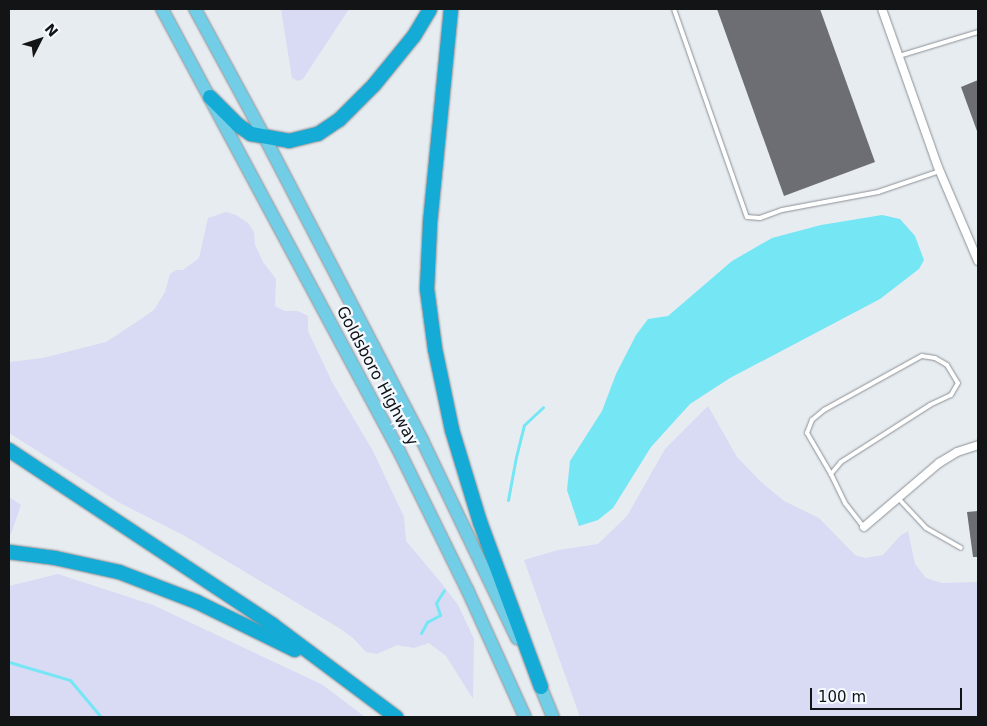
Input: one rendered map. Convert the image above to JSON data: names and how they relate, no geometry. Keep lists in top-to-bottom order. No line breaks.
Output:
{"streets":{"main road":["Goldsboro Highway"]},"scale_bar":"100 m","north":"top right"}
